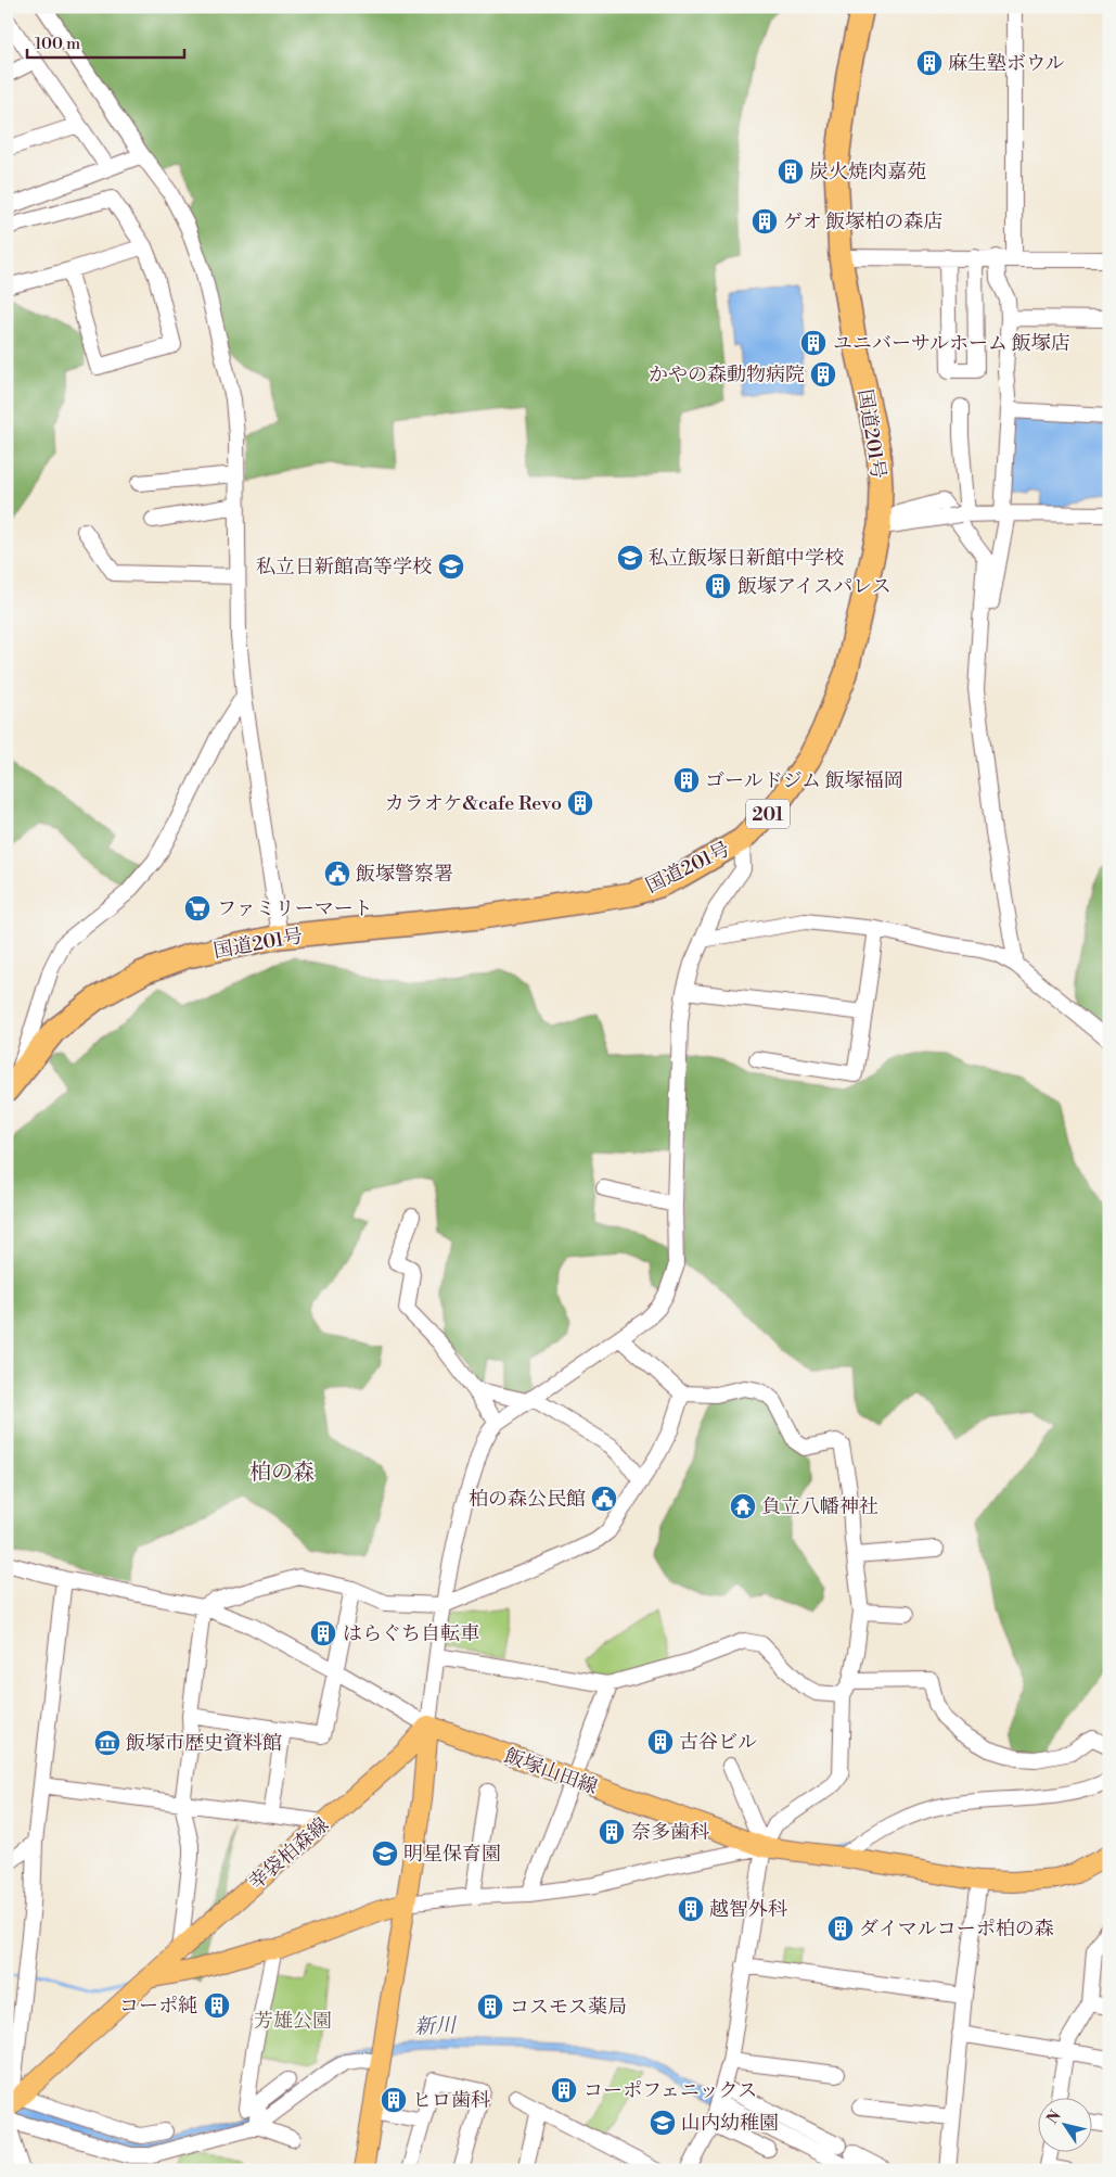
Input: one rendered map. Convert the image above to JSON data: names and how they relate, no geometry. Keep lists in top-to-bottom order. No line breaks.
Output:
{"streets":{"highway":["国道201号","201"],"main road":["飯塚山田線","幸袋柏森線"]},"crossings":[["飯塚山田線","幸袋柏森線"]],"districts":["柏の森"],"water":["新川"],"parks":["芳雄公園"],"places":{"building":["麻生塾ボウル","炭火焼肉嘉苑","ゲオ 飯塚柏の森店","ユニバーサルホーム 飯塚店","かやの森動物病院","飯塚アイスパレス","ゴールドジム 飯塚福岡","カラオケ&cafe Revo","はらぐち自転車","古谷ビル","奈多歯科","越智外科","ダイマルコーポ柏の森","コーポ純","コスモス薬局","コーポフェニックス","ヒロ歯科"],"school or university":["私立飯塚日新館中学校","私立日新館高等学校","明星保育園","山内幼稚園"],"public building":["飯塚警察署","柏の森公民館"],"supermarket":["ファミリーマート"],"temple":["負立八幡神社"],"museum":["飯塚市歴史資料館"]},"scale_bar":"100 m","north":"top left"}
